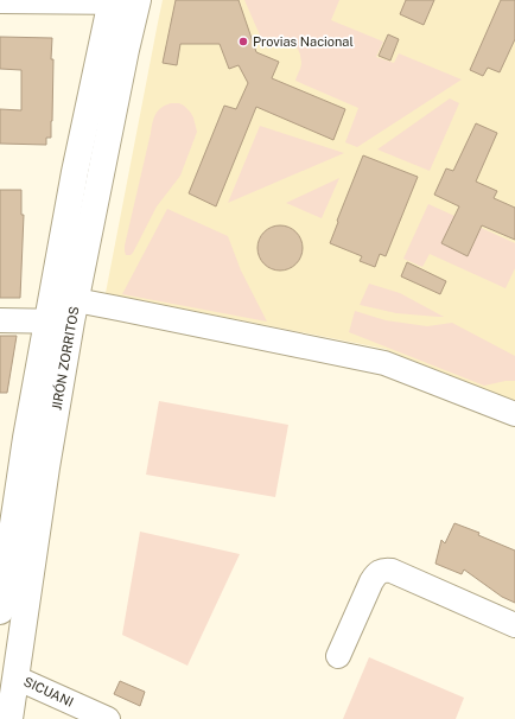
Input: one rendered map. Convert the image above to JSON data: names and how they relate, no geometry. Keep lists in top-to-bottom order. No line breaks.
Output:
{"streets":{"main road":["JIRÓN ZORRITOS"],"street":["SICUANI"]},"crossings":[["JIRÓN ZORRITOS","SICUANI"]],"places":["Provias Nacional"]}
